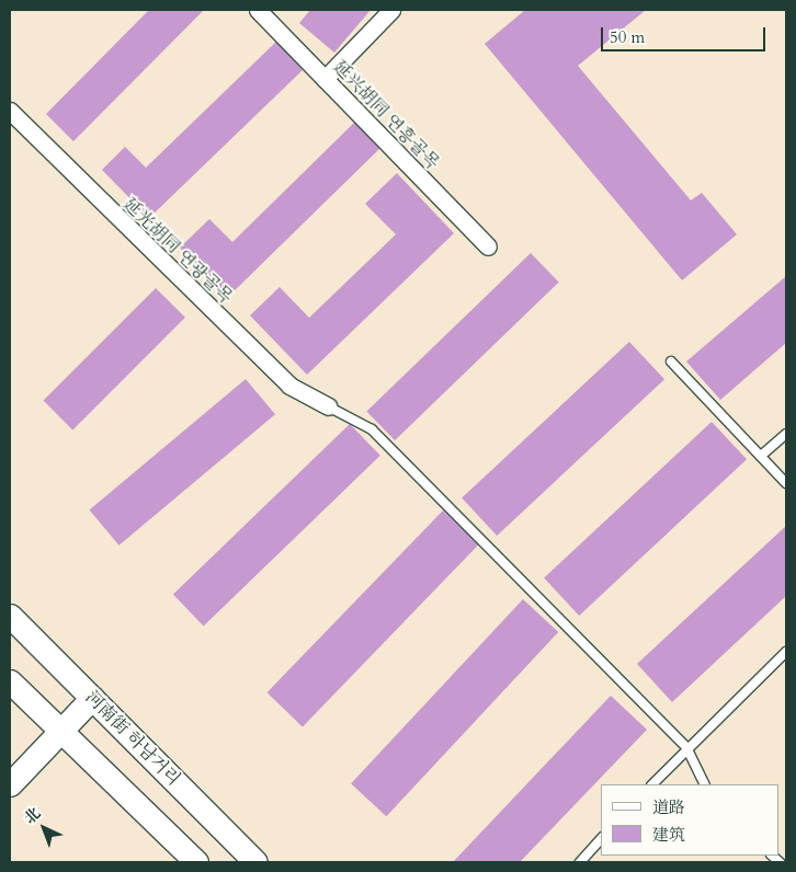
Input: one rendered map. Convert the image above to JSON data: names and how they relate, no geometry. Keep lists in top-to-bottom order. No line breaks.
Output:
{"streets":{"main road":["河南街 하남거리"],"street":["延兴胡同 연흥골목","延光胡同 연광골목"]},"legend":["道路","建筑"],"scale_bar":"50 m","north":"top left"}
